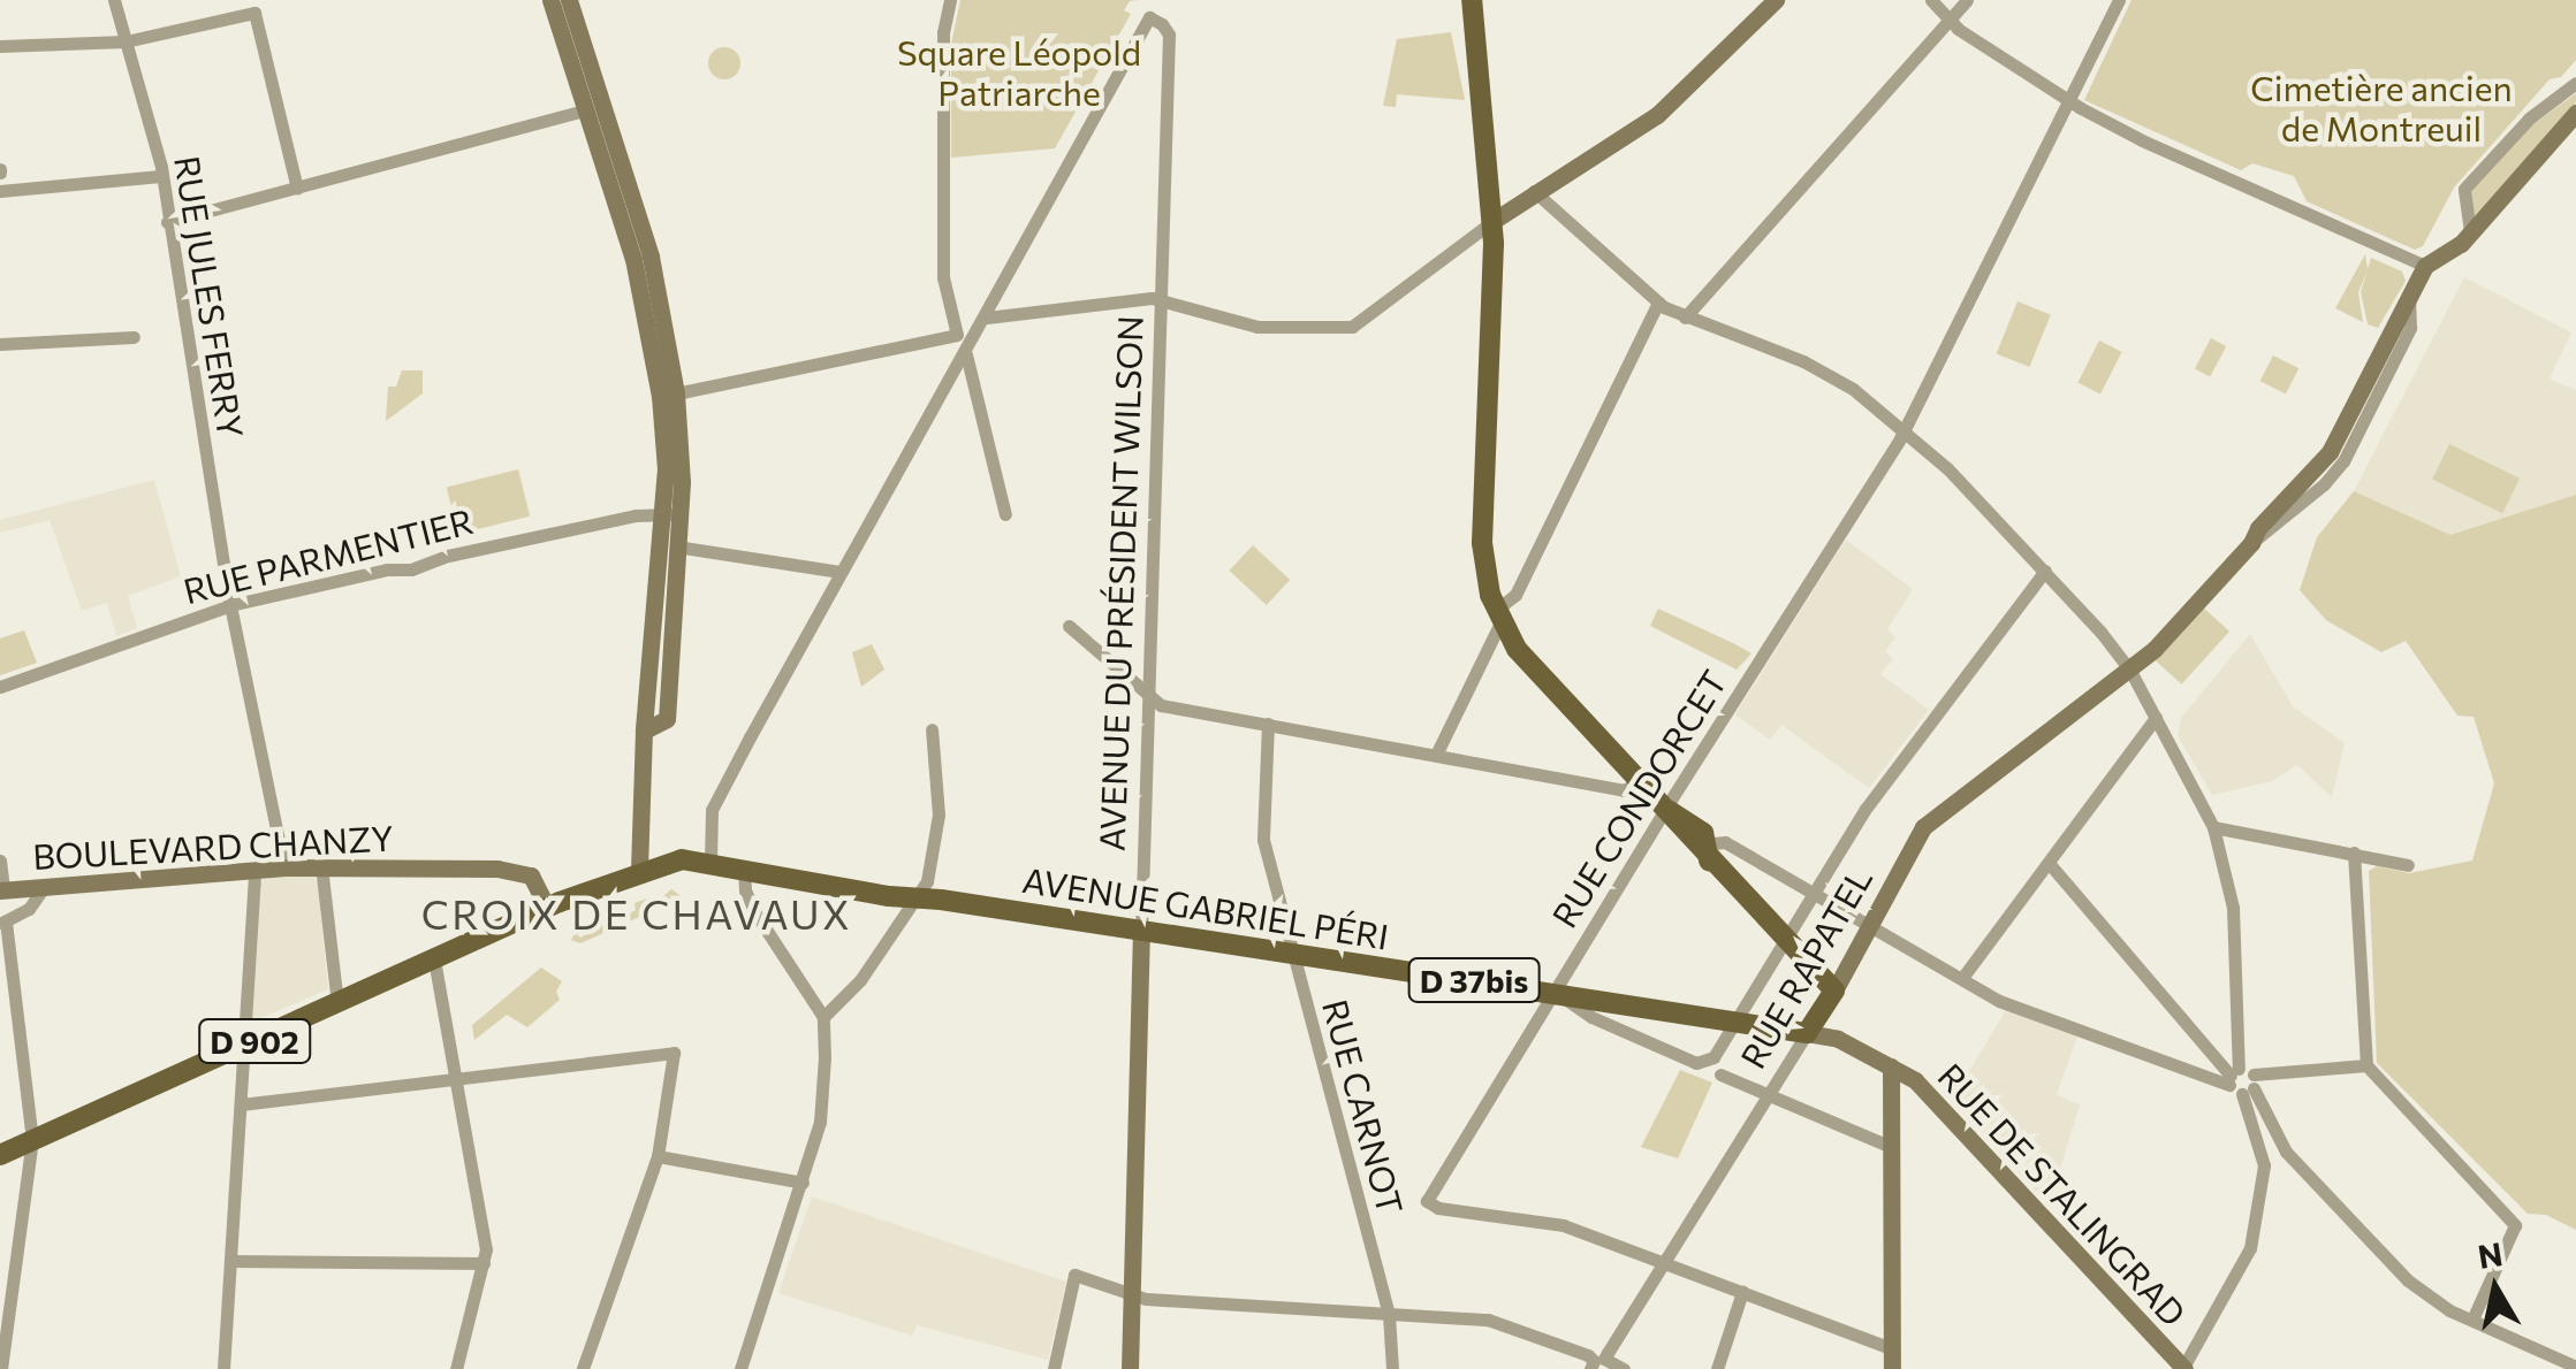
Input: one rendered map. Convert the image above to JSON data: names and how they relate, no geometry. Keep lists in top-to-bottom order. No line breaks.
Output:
{"streets":{"main road":["AVENUE DU PRÉSIDENT WILSON","BOULEVARD CHANZY","AVENUE GABRIEL PÉRI","RUE RAPATEL","D 37bis","D 902","RUE DE STALINGRAD"],"street":["RUE JULES FERRY","RUE PARMENTIER","RUE CONDORCET","RUE CARNOT"]},"crossings":[["RUE JULES FERRY","RUE PARMENTIER"],["RUE JULES FERRY","BOULEVARD CHANZY"],["AVENUE DU PRÉSIDENT WILSON","AVENUE GABRIEL PÉRI"],["RUE CONDORCET","AVENUE GABRIEL PÉRI"],["RUE CONDORCET","RUE RAPATEL"],["BOULEVARD CHANZY","AVENUE GABRIEL PÉRI"],["AVENUE GABRIEL PÉRI","RUE RAPATEL"],["AVENUE GABRIEL PÉRI","D 902"],["AVENUE GABRIEL PÉRI","RUE CARNOT"],["AVENUE GABRIEL PÉRI","RUE DE STALINGRAD"]],"districts":["CROIX DE CHAVAUX"],"parks":["Square Léopold Patriarche","Cimetière ancien de Montreuil"],"north":"top"}
